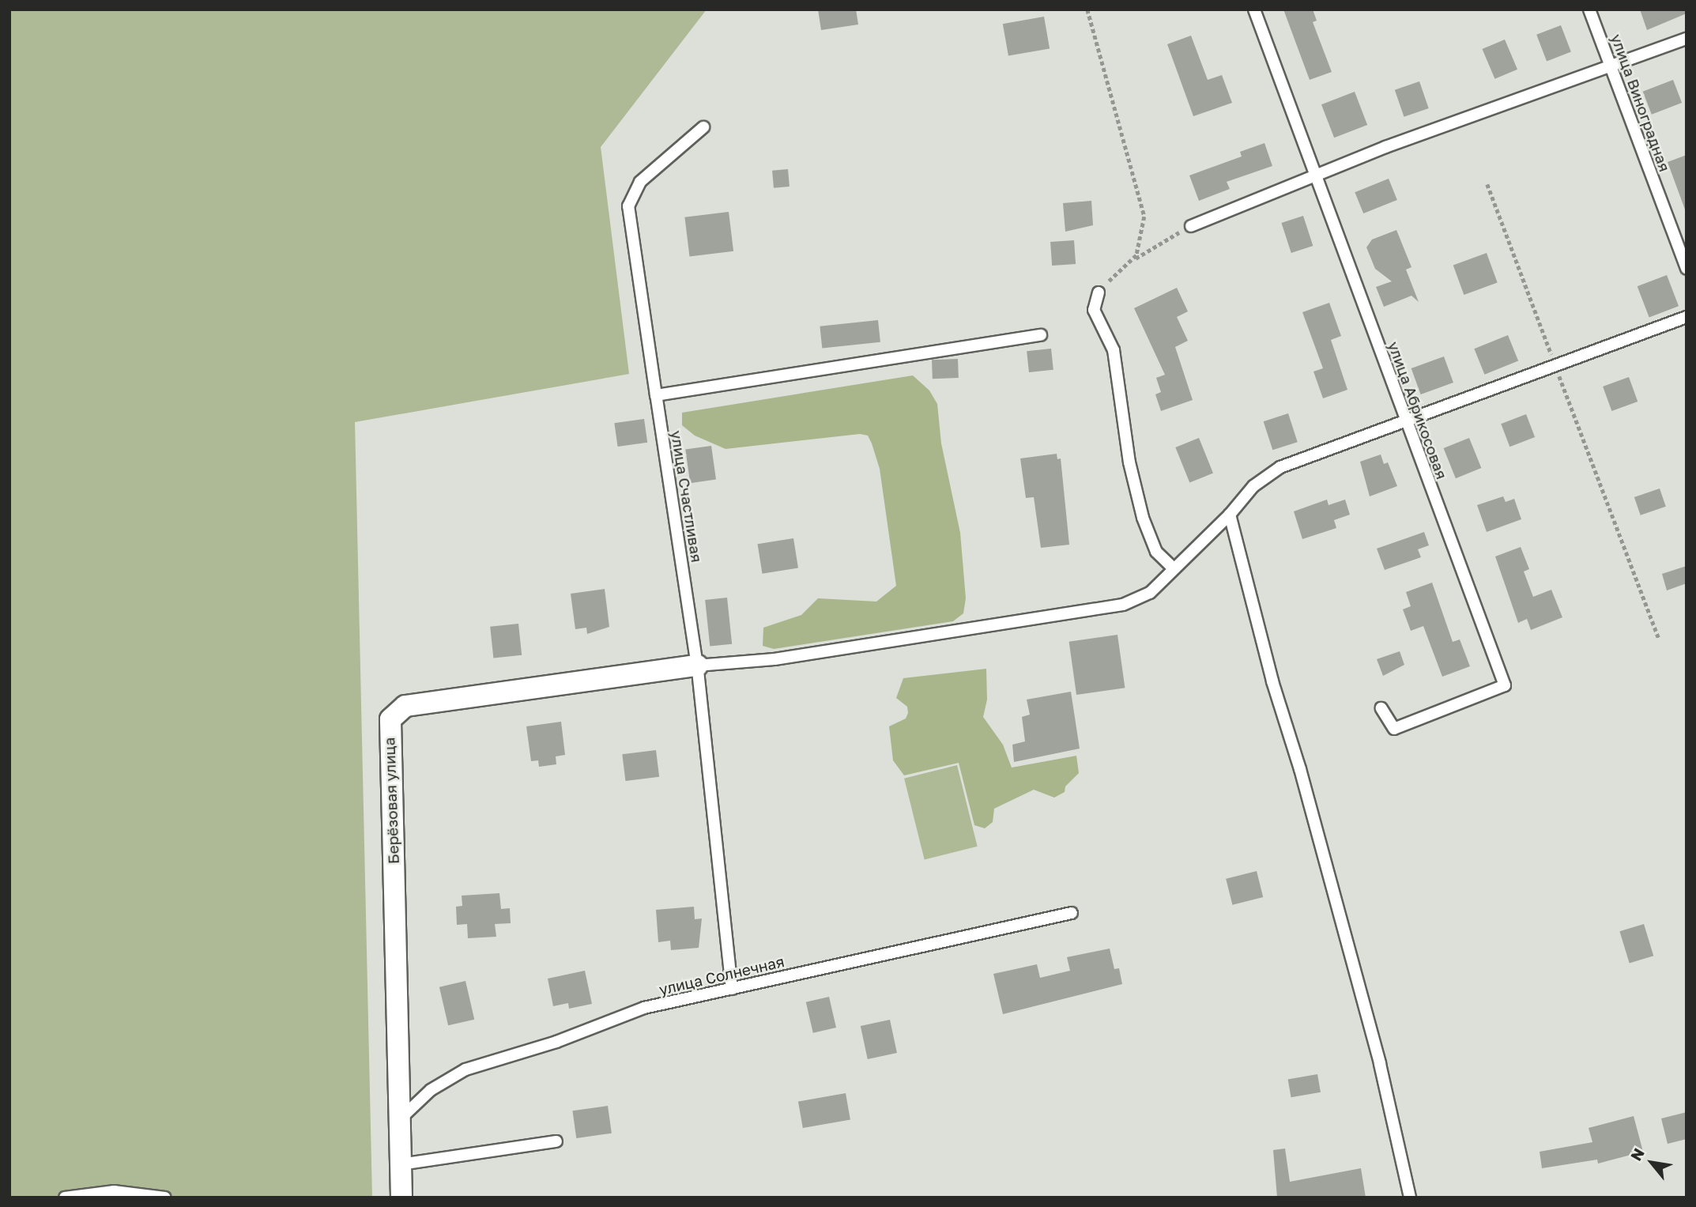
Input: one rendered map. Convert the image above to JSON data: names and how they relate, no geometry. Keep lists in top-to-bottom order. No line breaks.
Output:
{"streets":{"street":["Берёзовая улица"],"lane":["улица Виноградная","улица Абрикосовая","улица Счастливая","улица Солнечная"]},"crossings":[["улица Счастливая","Берёзовая улица"],["улица Счастливая","улица Солнечная"],["Берёзовая улица","улица Солнечная"]],"north":"top left"}
